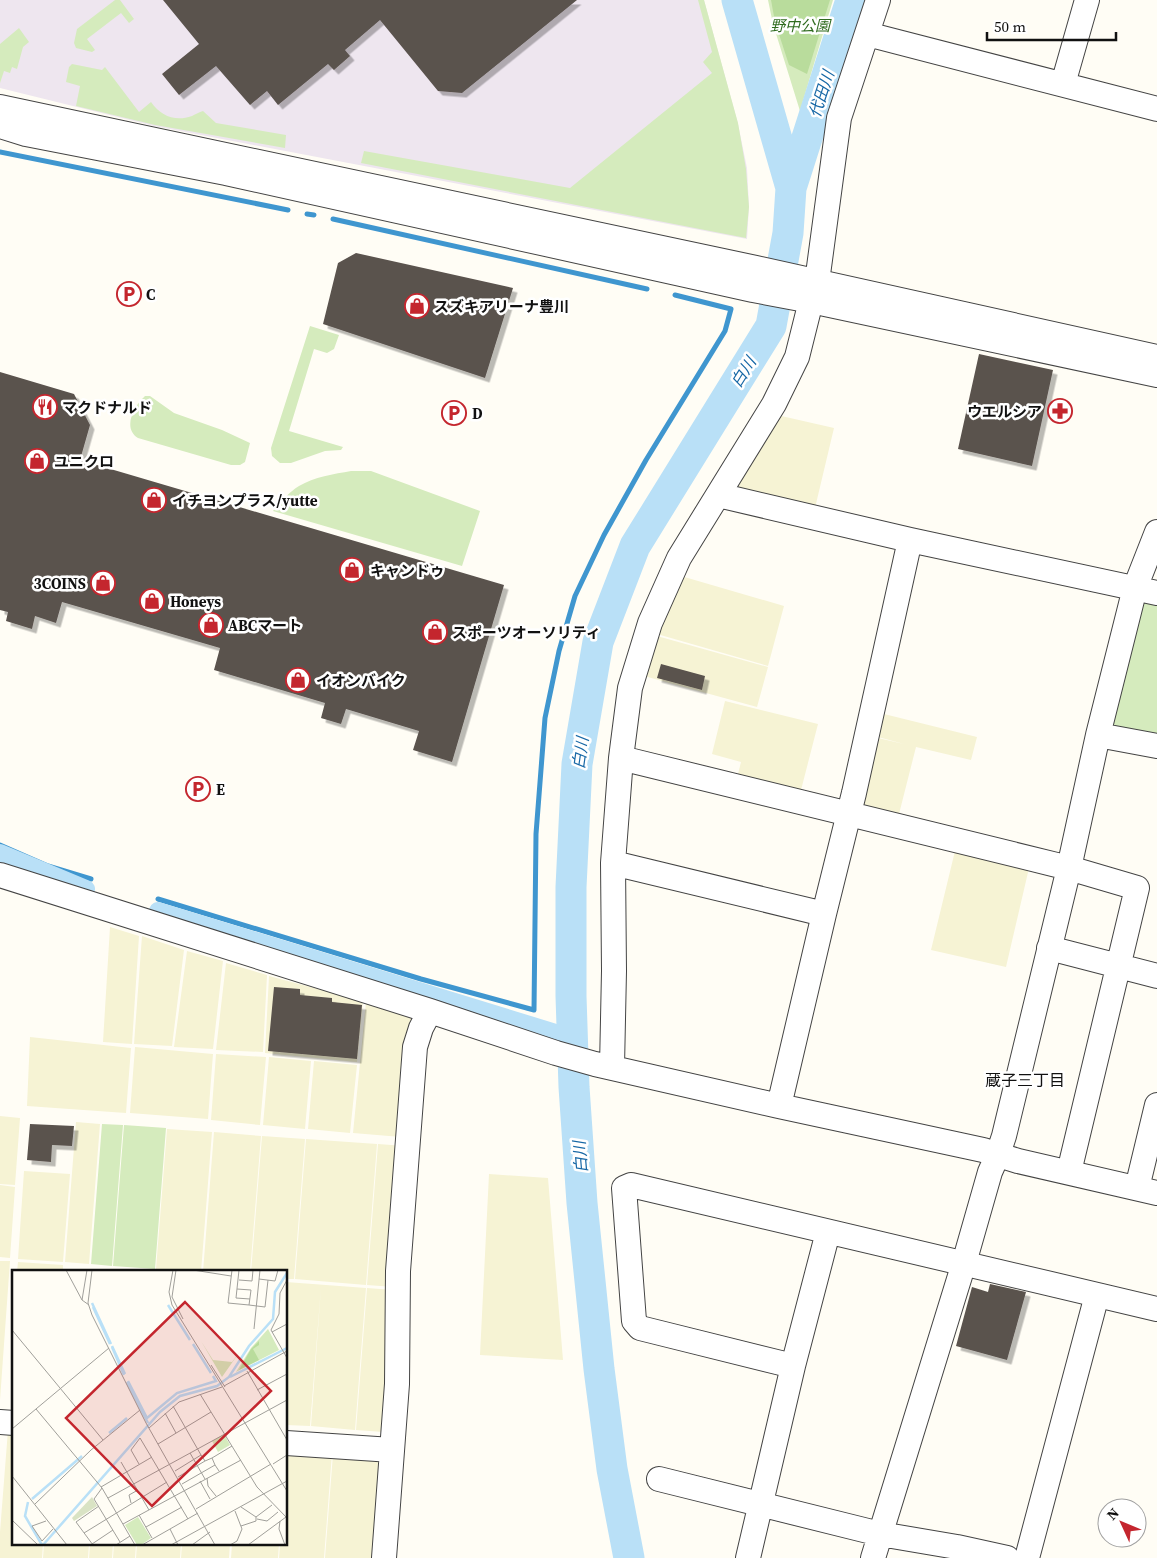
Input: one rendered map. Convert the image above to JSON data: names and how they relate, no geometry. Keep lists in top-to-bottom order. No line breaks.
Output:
{"districts":["蔵子三丁目"],"water":["代田川","白川"],"parks":["野中公園"],"places":{"parking":["C","D","E"],"shop":["スズキアリーナ豊川","ユニクロ","イチヨンプラス/yutte","キャンドゥ","3COINS","Honeys","ABCマート","スポーツオーソリティ","イオンバイク"],"restaurant":["マクドナルド"],"pharmacy":["ウエルシア"]},"scale_bar":"50 m","north":"top left"}
